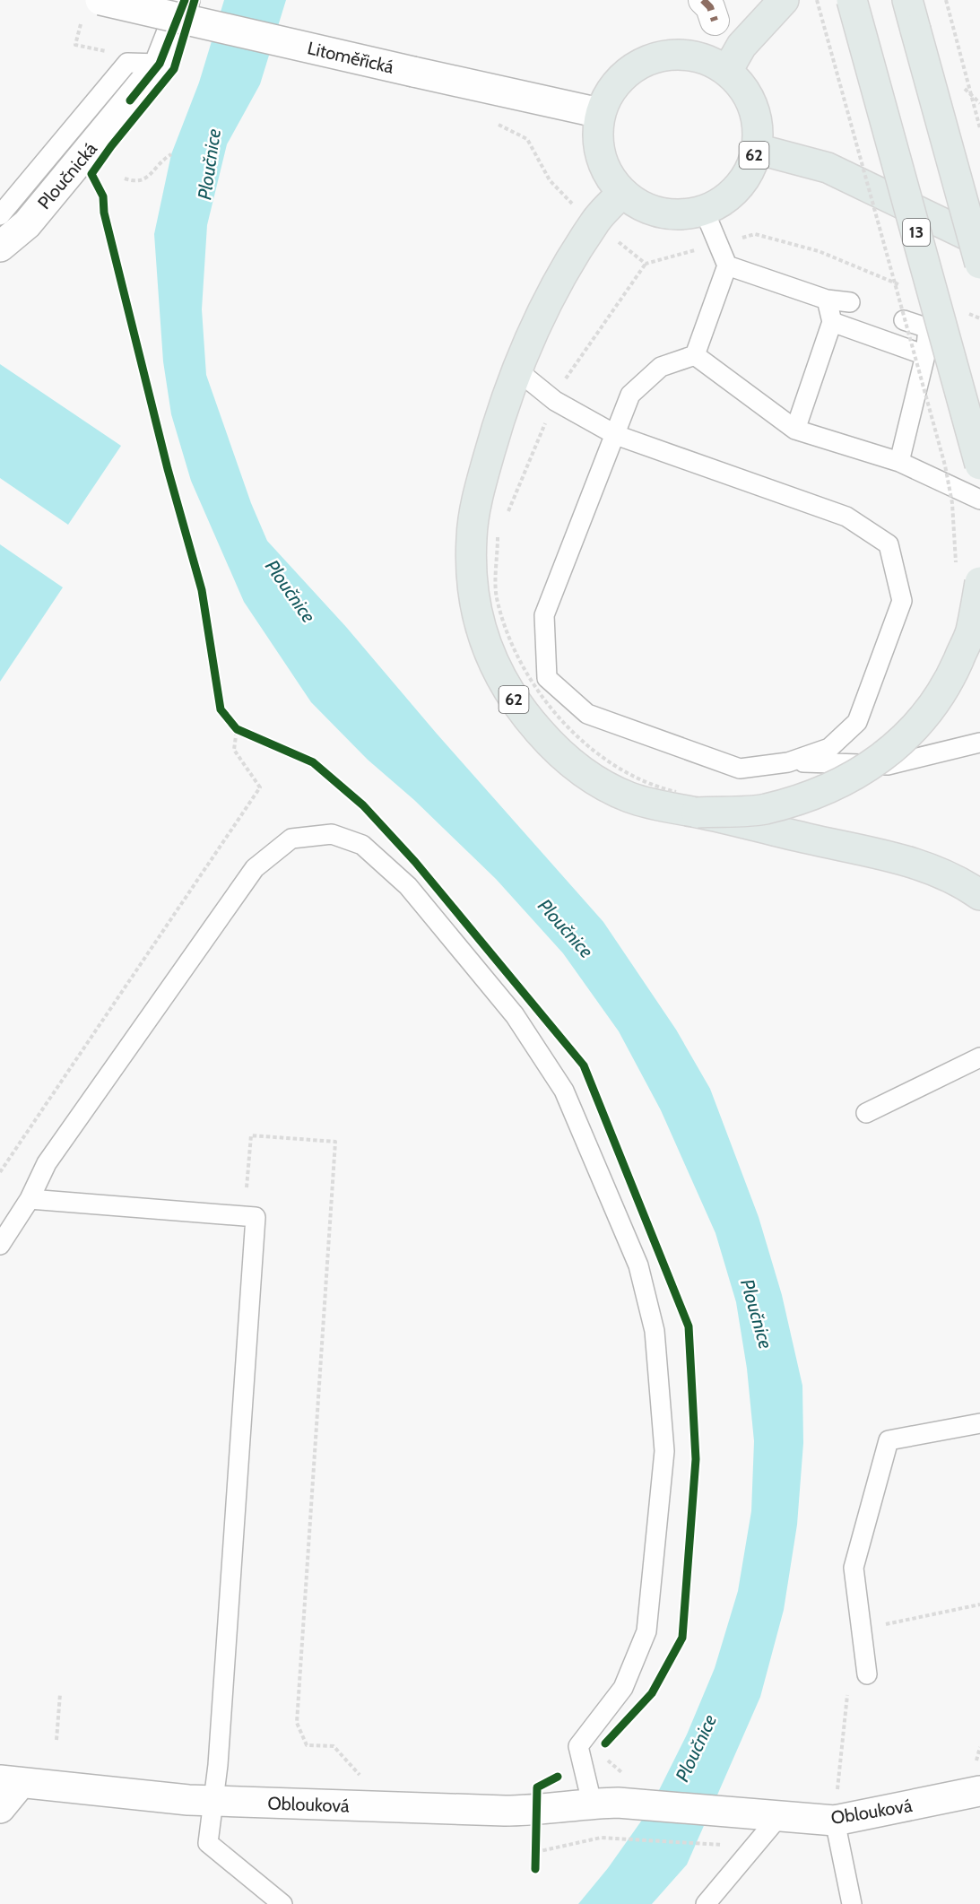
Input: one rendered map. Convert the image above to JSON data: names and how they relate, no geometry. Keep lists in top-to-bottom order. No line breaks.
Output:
{"streets":{"main road":["62","13"],"street":["Litoměřická","Ploučnická","Oblouková"]},"crossings":[["Litoměřická","62"]],"water":["Ploučnice"]}
